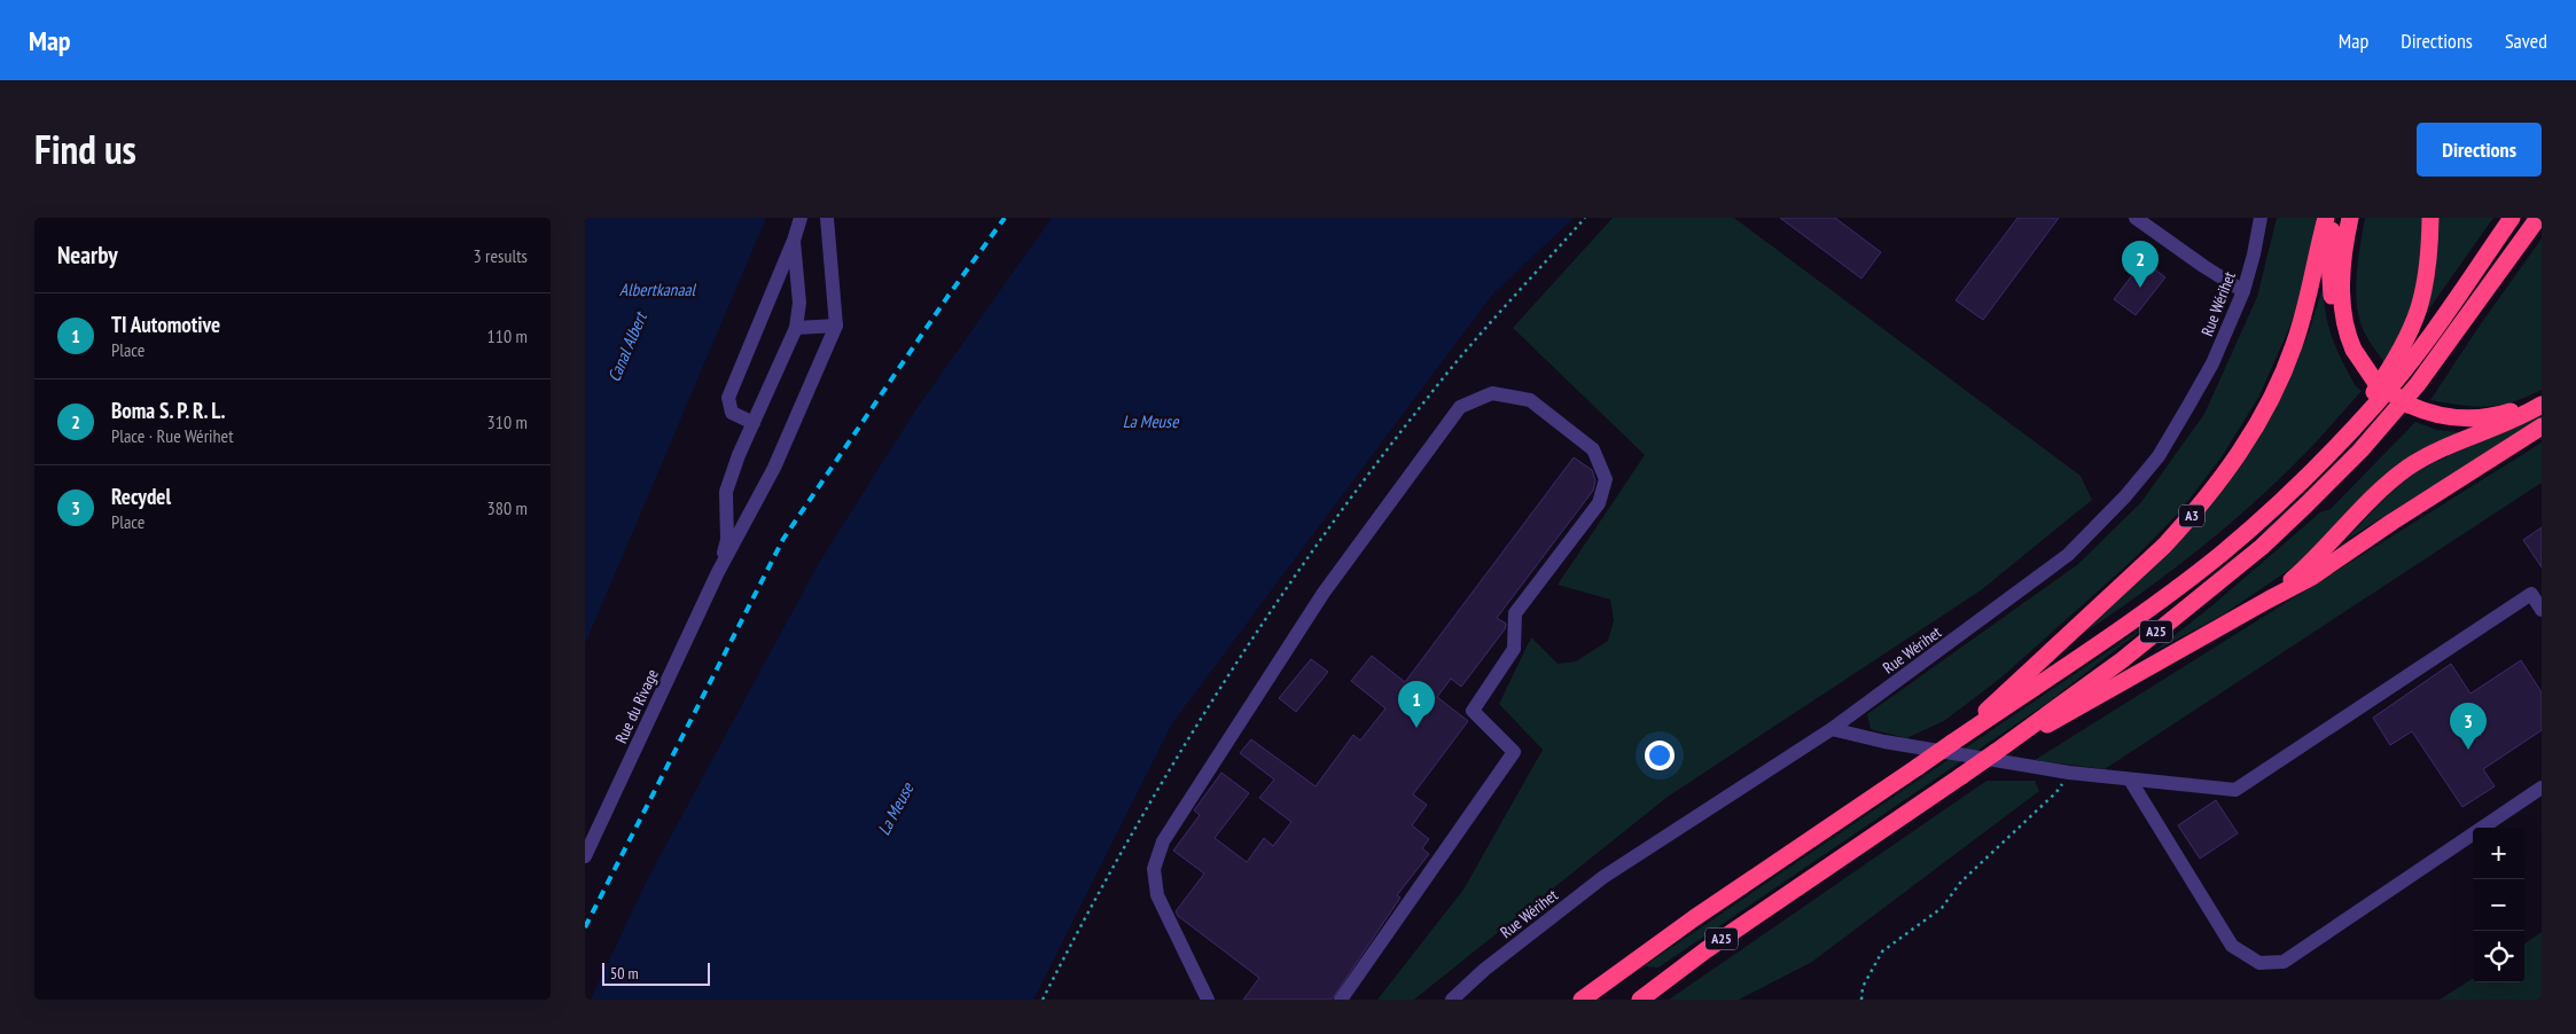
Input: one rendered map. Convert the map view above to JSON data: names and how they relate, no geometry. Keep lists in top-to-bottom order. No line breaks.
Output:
{"streets":{"highway":["A3","A25"],"street":["Rue Wérihet","Rue du Rivage"]},"crossings":[["A3","A25"]],"water":["Albertkanaal","Canal Albert","La Meuse"],"scale_bar":"50 m","page":{"header":"Map","nav":["Map","Directions","Saved"],"title":"Find us","buttons":"Directions","heading":["Nearby","3 results"],"pins":["2","1","3"],"list":[{"mark":"1","name":"TI Automotive","note":"Place","value":"110 m"},{"mark":"2","name":"Boma S. P. R. L.","note":"Place · Rue Wérihet","value":"310 m"},{"mark":"3","name":"Recydel","note":"Place","value":"380 m"}],"map_buttons":["+","−"],"scale":"50 m"}}
